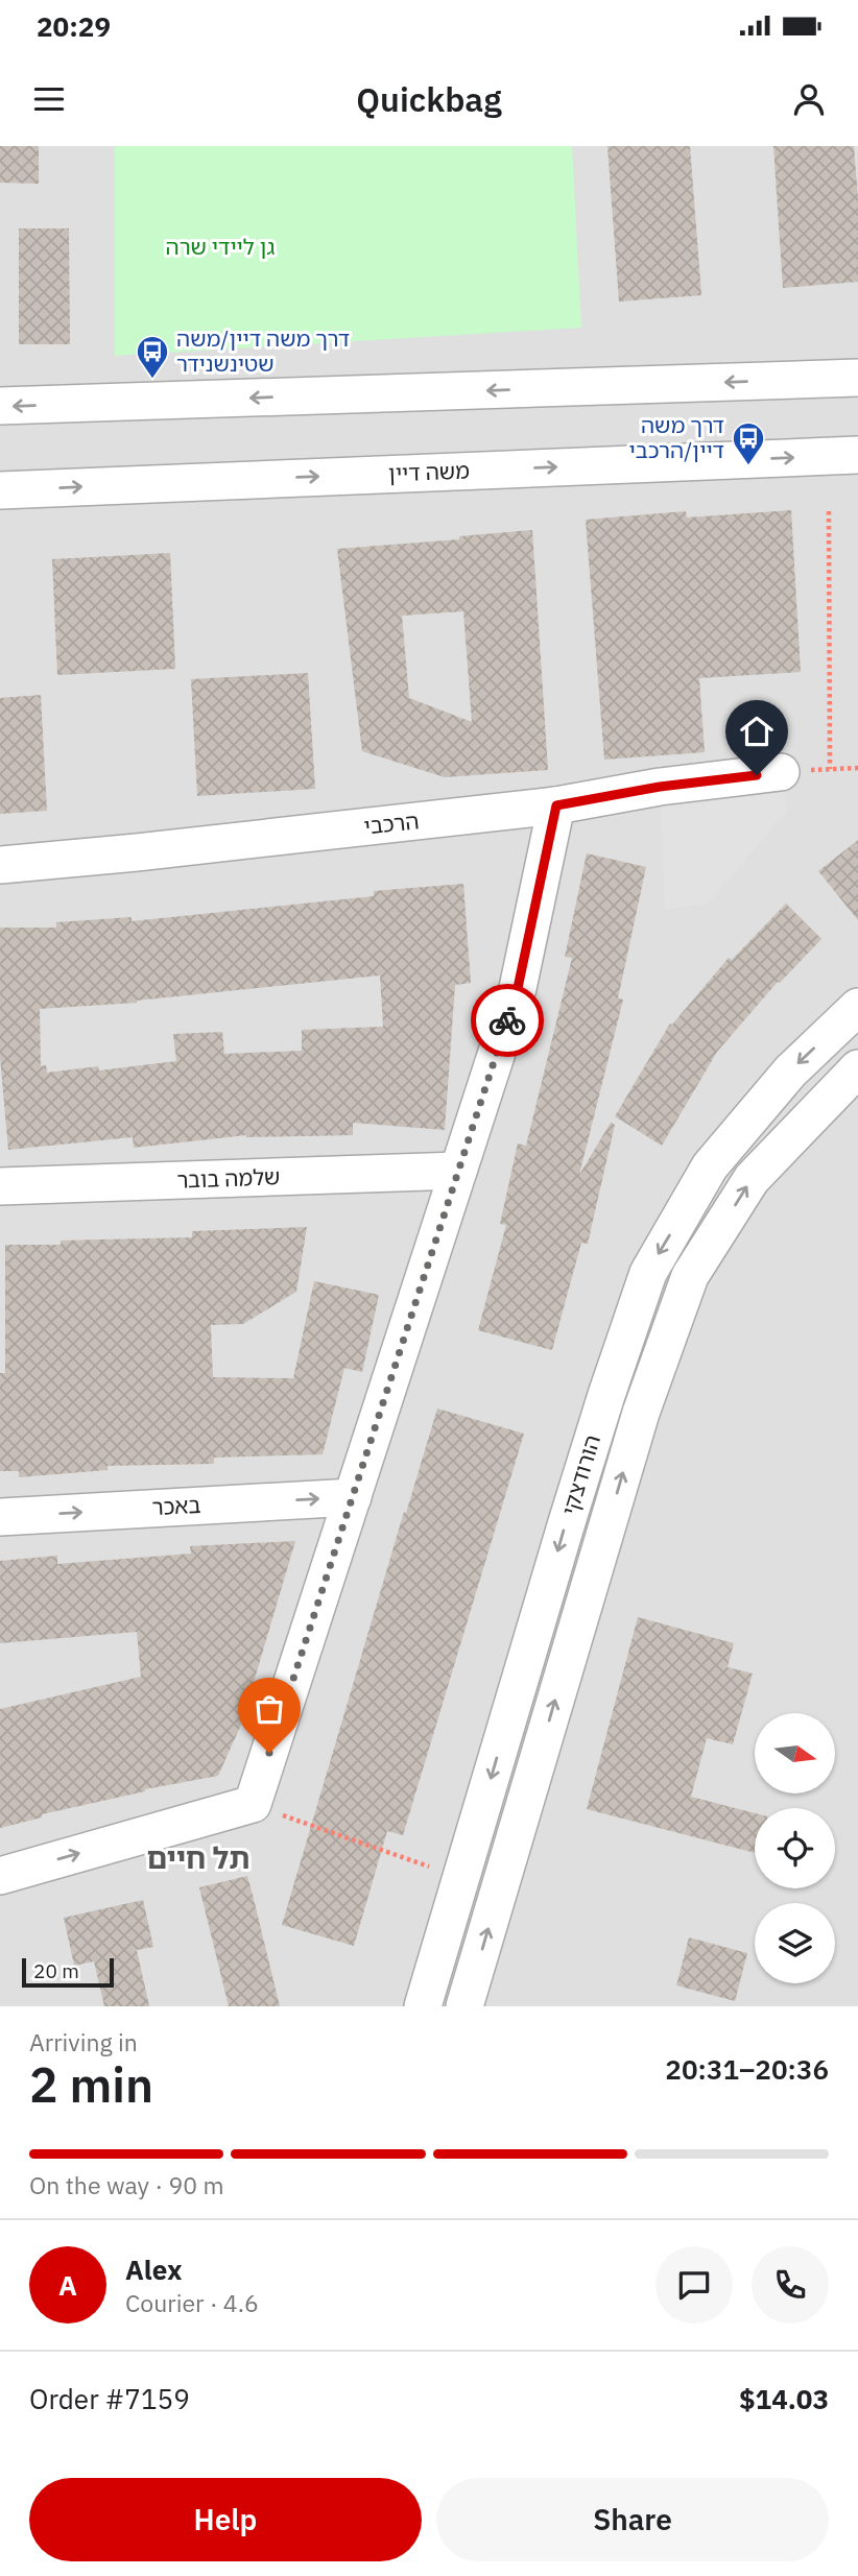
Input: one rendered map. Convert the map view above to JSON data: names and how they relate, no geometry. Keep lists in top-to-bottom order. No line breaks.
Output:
{"streets":{"street":["משה דיין","הרכבי","שלמה בובר","הורודצקי","באכר"]},"districts":["תל חיים"],"parks":["גן ליידי שרה"],"places":{"bus stop":["דרך משה דיין/משה שטינשנידר","דרך משה דיין/הרכבי"]},"scale_bar":"20 m","north":"right","page":{"status":"20:29","header":"Quickbag","scale":"20 m","heading":["2 min","Arriving in","20:31–20:36"],"panel":["Alex","Courier · 4.6","Order #7159","$14.03"],"bar":"On the way · 90 m","round":"A","buttons":["Help","Share"]}}
